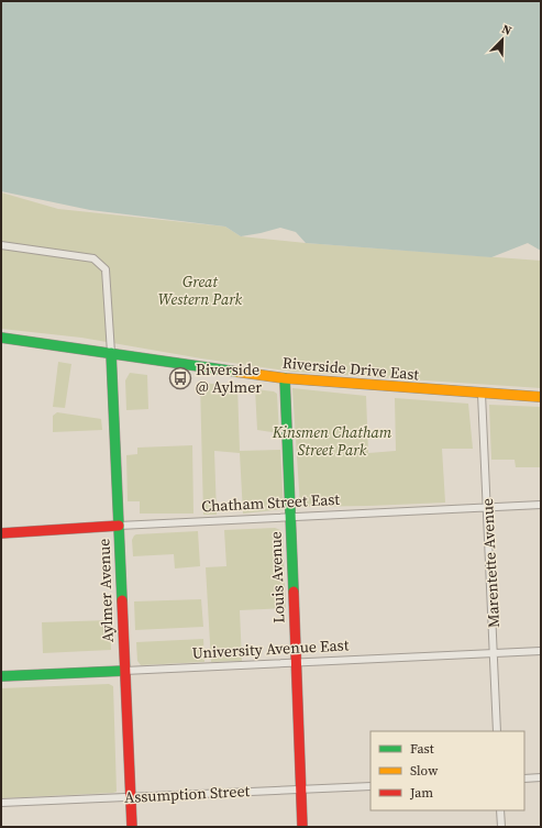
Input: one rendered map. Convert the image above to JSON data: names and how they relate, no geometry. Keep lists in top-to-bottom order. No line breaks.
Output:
{"streets":{"main road":["Riverside Drive East","Chatham Street East","Louis Avenue","Aylmer Avenue","University Avenue East"],"street":["Marentette Avenue","Assumption Street"]},"crossings":[["Riverside Drive East","Marentette Avenue"],["Riverside Drive East","Louis Avenue"],["Riverside Drive East","Aylmer Avenue"],["Chatham Street East","Marentette Avenue"],["Chatham Street East","Louis Avenue"],["Chatham Street East","Aylmer Avenue"],["Marentette Avenue","University Avenue East"],["Louis Avenue","University Avenue East"],["Louis Avenue","Assumption Street"],["Aylmer Avenue","University Avenue East"],["Aylmer Avenue","Assumption Street"]],"parks":["Great Western Park","Kinsmen Chatham Street Park"],"places":{"bus stop":["Riverside @ Aylmer"]},"legend":["Fast","Slow","Jam"],"north":"top right"}
